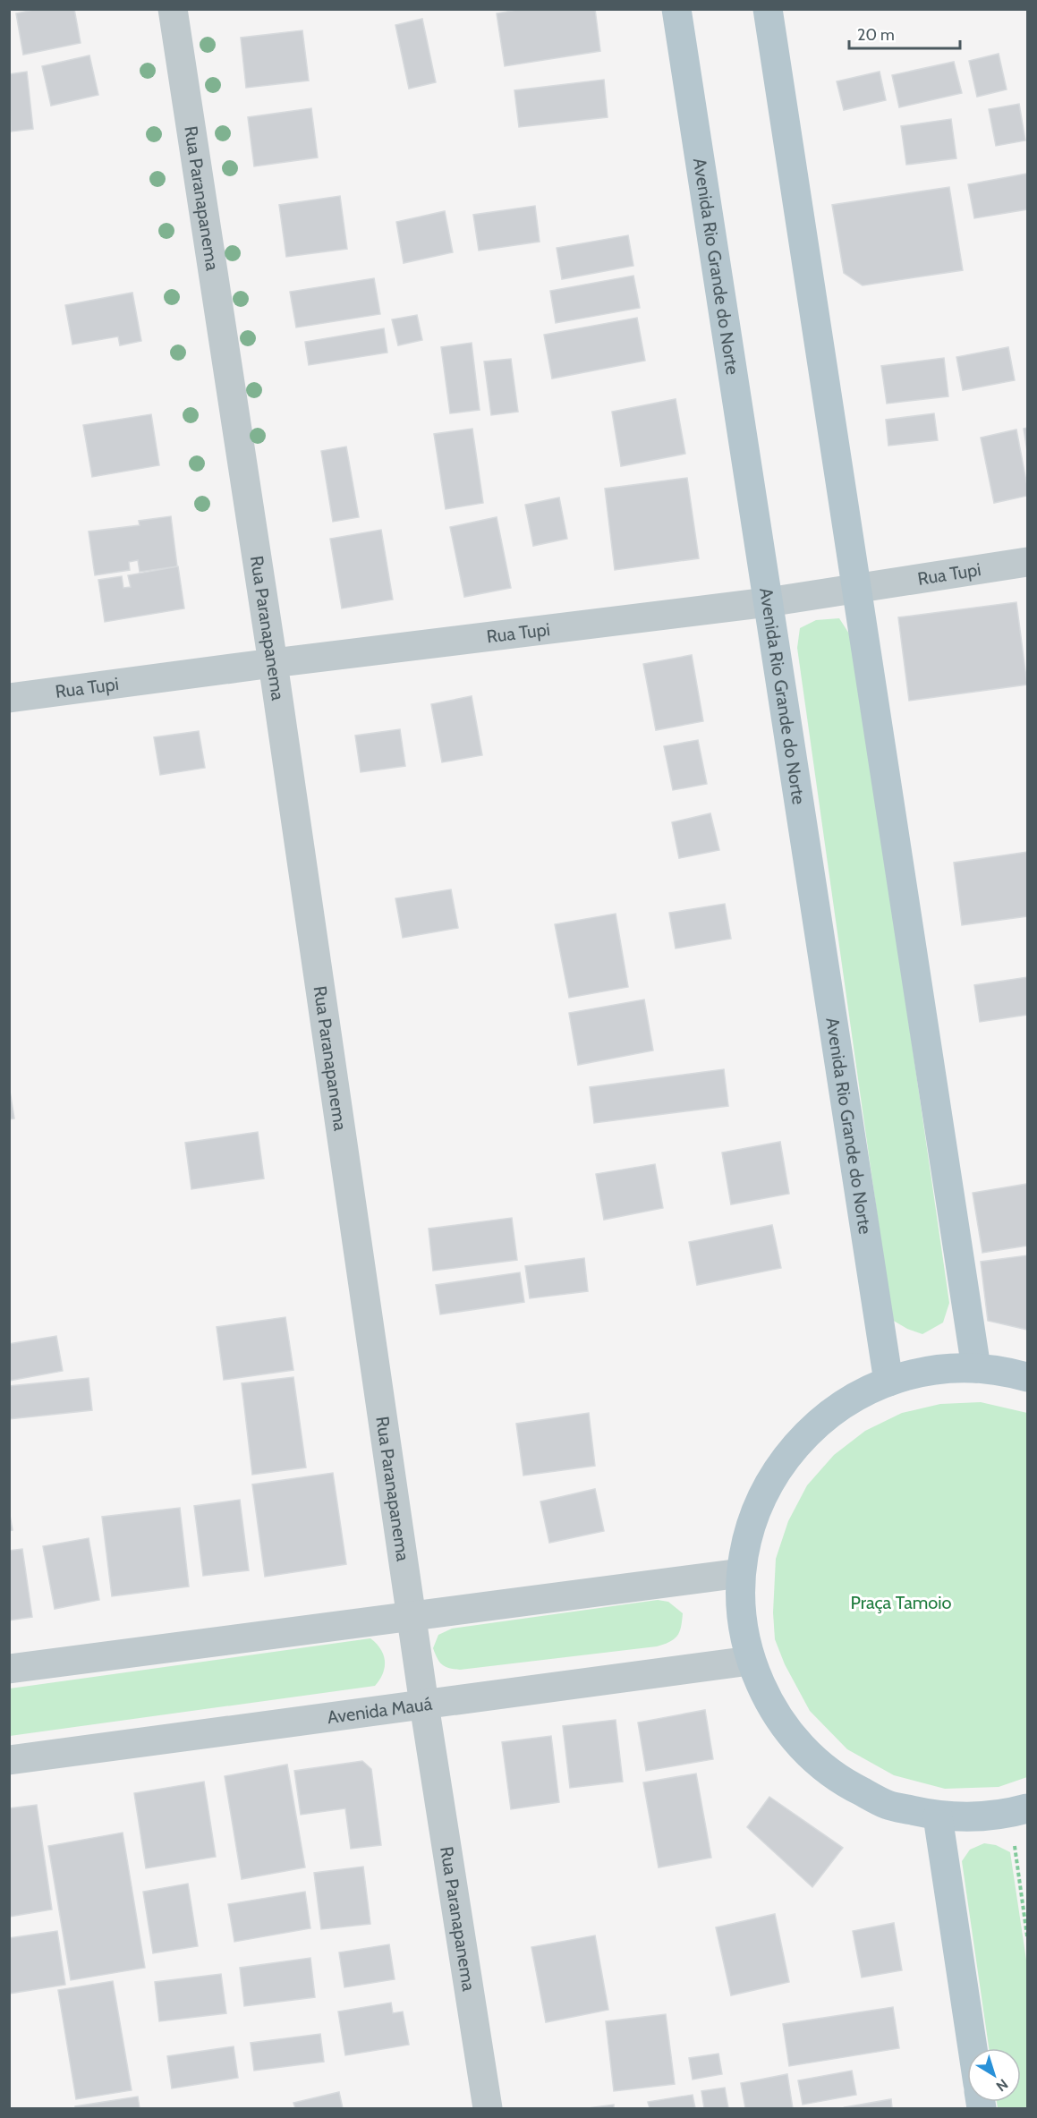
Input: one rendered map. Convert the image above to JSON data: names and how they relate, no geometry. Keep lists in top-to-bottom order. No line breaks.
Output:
{"streets":{"main road":["Avenida Rio Grande do Norte"],"street":["Rua Paranapanema","Rua Tupi","Avenida Mauá"]},"crossings":[["Rua Paranapanema","Rua Tupi"],["Rua Paranapanema","Avenida Mauá"],["Avenida Rio Grande do Norte","Rua Tupi"]],"parks":["Praça Tamoio"],"scale_bar":"20 m","north":"bottom right"}
